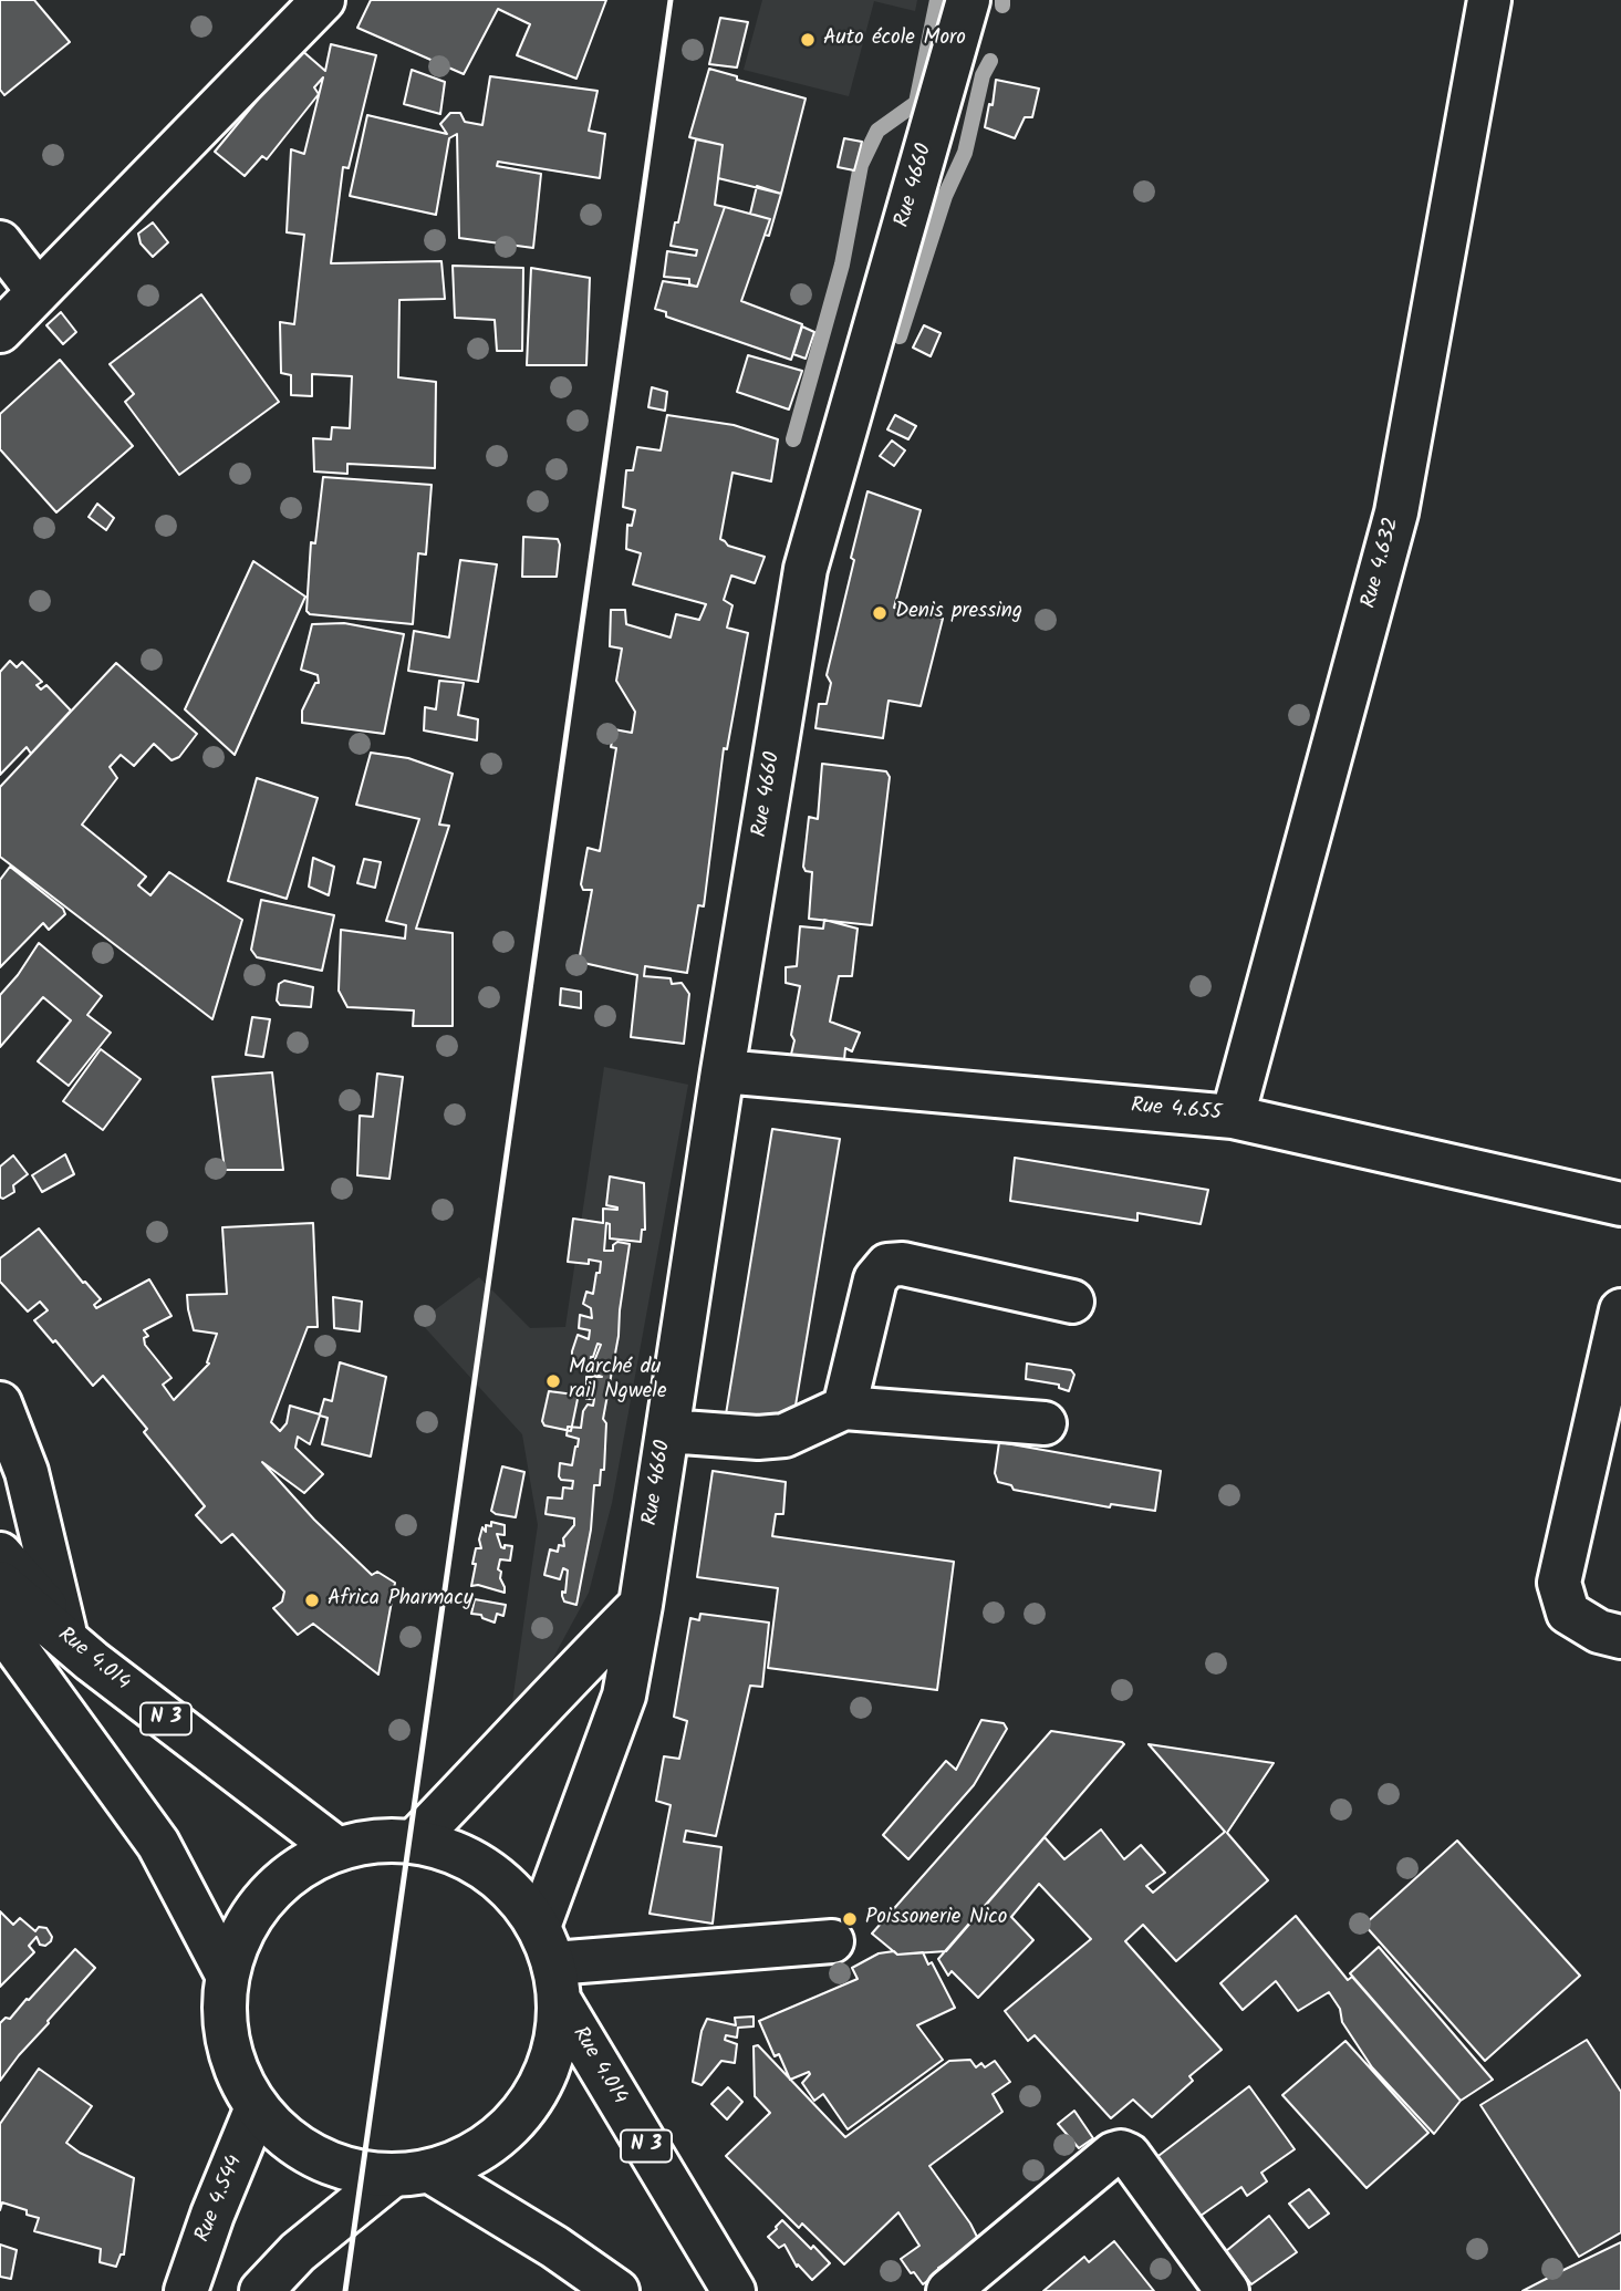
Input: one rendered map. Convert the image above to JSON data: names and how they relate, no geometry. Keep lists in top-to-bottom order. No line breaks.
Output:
{"streets":{"main road":["Rue 4660","Rue 4.632","Rue 4.655","Rue 4.014","N 3","Rue 4.544"]},"crossings":[["Rue 4660","Rue 4.655"],["Rue 4660","Rue 4.014"],["Rue 4.632","Rue 4.655"]],"places":["Auto école Moro","Denis pressing","Marché du rail Ngwele","Africa Pharmacy","Poissonerie Nico"]}
